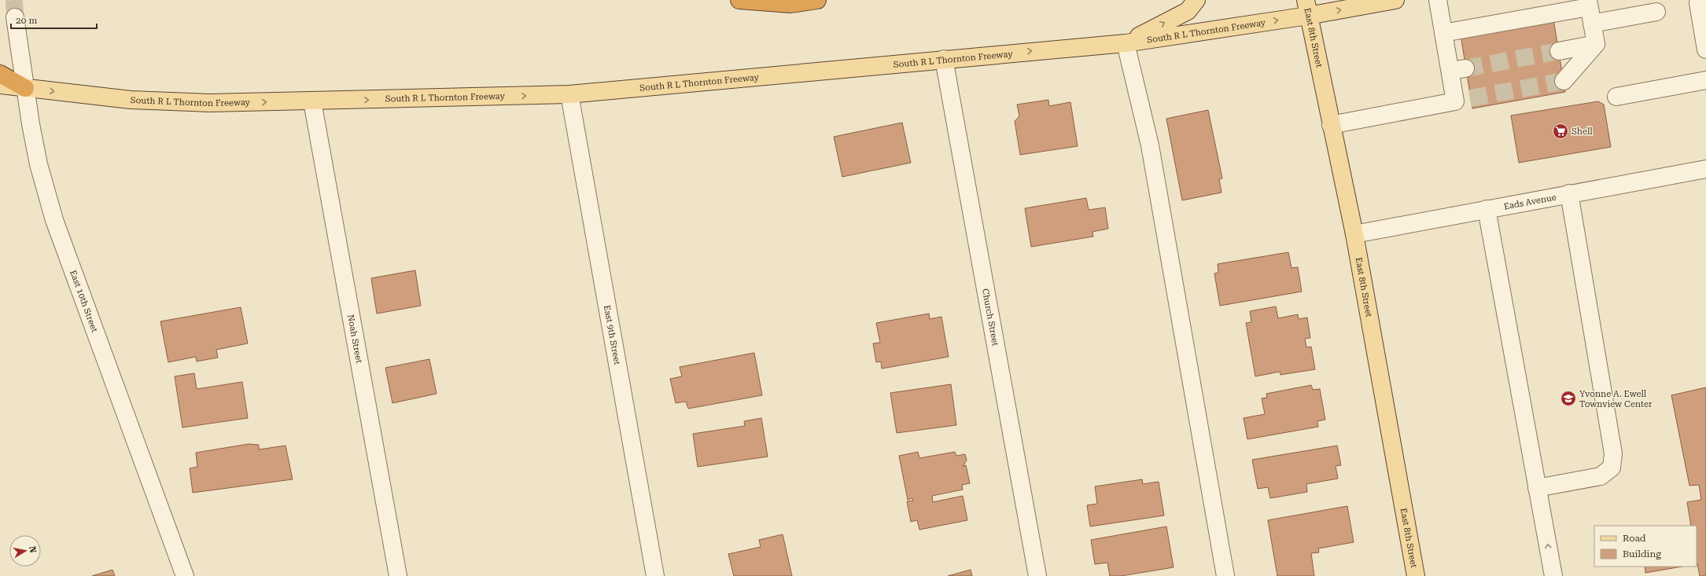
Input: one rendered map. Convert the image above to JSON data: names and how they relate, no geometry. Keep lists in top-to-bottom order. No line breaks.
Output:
{"streets":{"main road":["South R L Thornton Freeway","East 8th Street"],"street":["Eads Avenue","East 10th Street","Church Street","East 9th Street","Noah Street"]},"crossings":[["South R L Thornton Freeway","East 8th Street"],["South R L Thornton Freeway","East 10th Street"],["South R L Thornton Freeway","Church Street"],["South R L Thornton Freeway","East 9th Street"],["South R L Thornton Freeway","Noah Street"],["East 8th Street","Eads Avenue"]],"one_way":["South R L Thornton Freeway"],"places":{"supermarket":["Shell"],"school or university":["Yvonne A. Ewell Townview Center"]},"legend":["Road","Building"],"scale_bar":"20 m","north":"right"}
